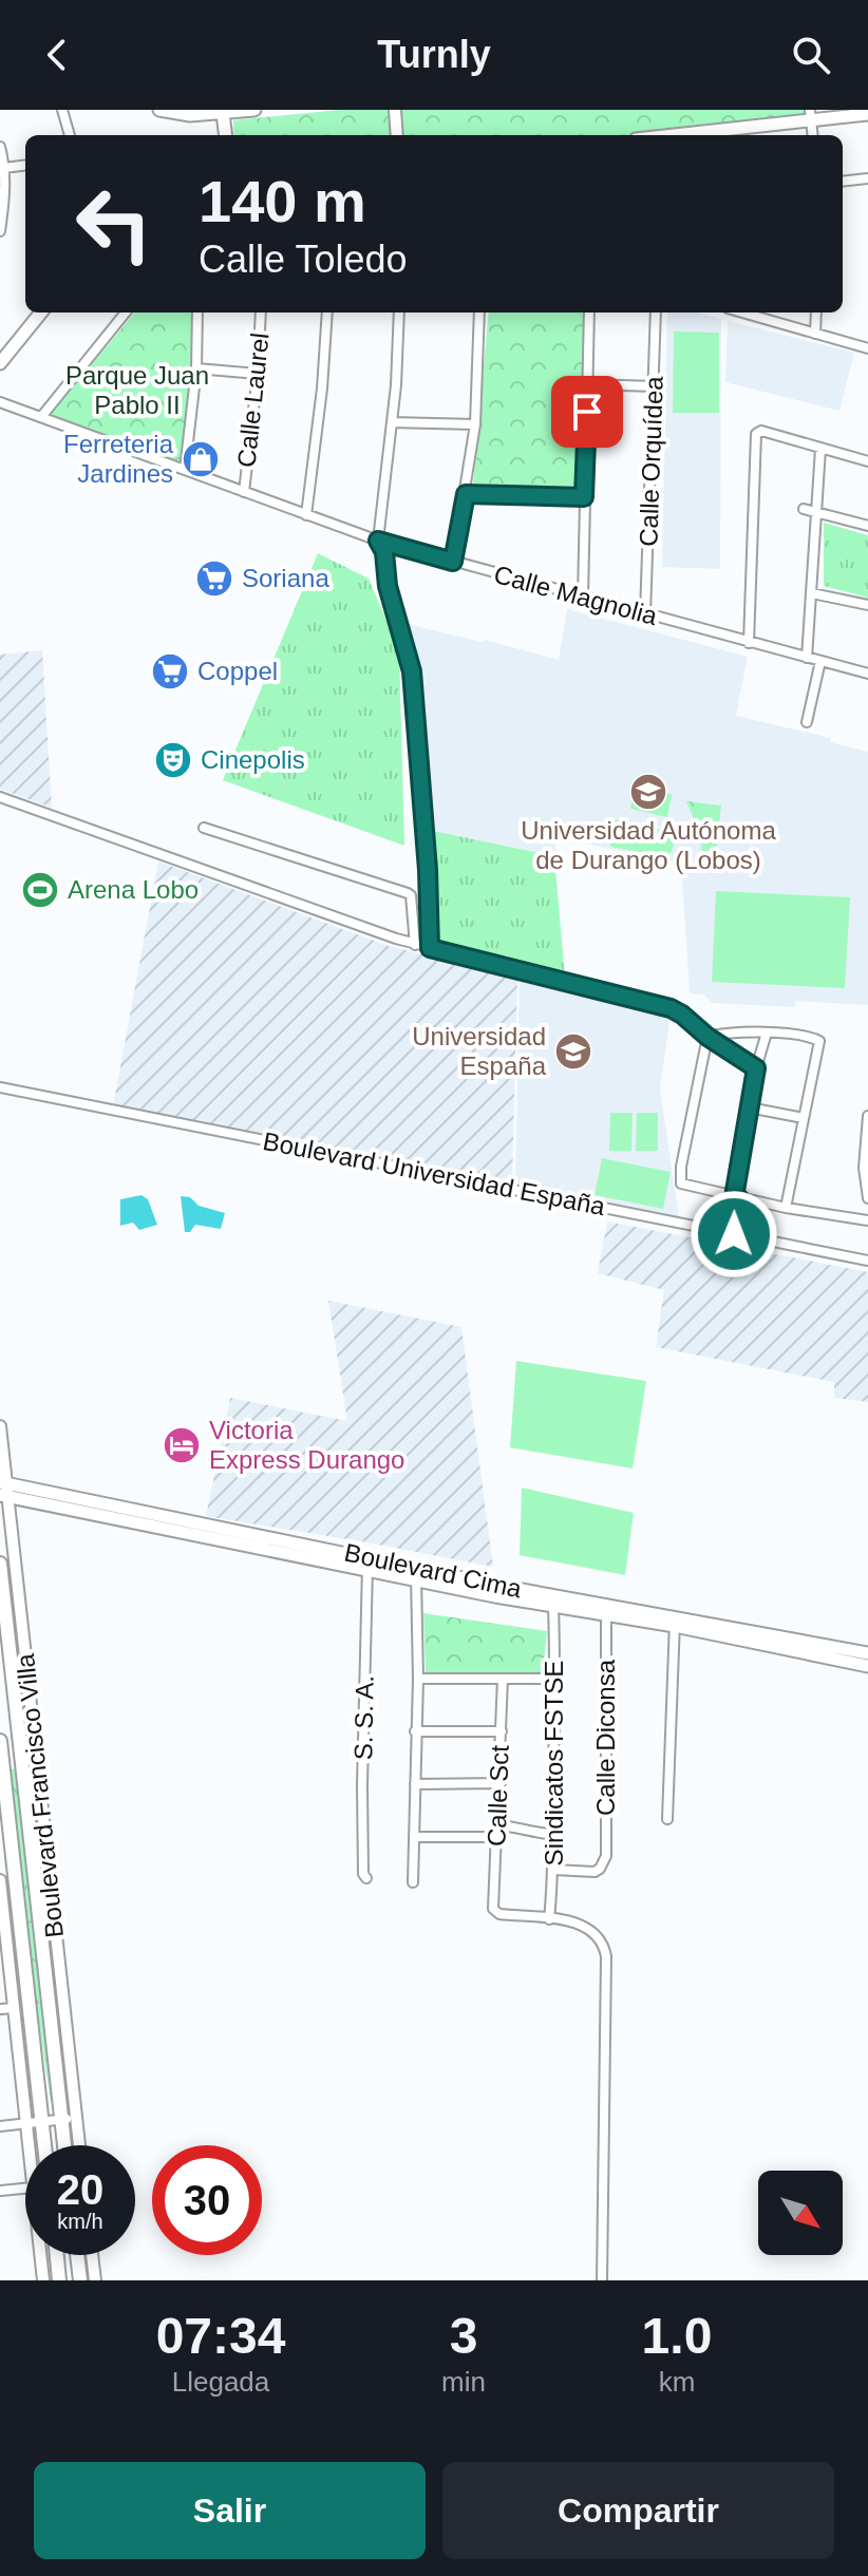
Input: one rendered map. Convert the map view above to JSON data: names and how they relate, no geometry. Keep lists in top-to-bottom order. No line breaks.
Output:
{"streets":{"main road":["Boulevard Cima","Boulevard Francisco Villa"],"street":["Calle Laurel","Calle Orquídea","Calle Magnolia","Boulevard Universidad España","S. S. A.","Calle Diconsa","Sindicatos FSTSE","Calle Sct"]},"crossings":[["Calle Laurel","Calle Magnolia"],["Calle Orquídea","Calle Magnolia"],["Boulevard Cima","S. S. A."],["Boulevard Cima","Calle Diconsa"],["Boulevard Cima","Sindicatos FSTSE"],["Boulevard Cima","Boulevard Francisco Villa"],["Calle Diconsa","Sindicatos FSTSE"],["Sindicatos FSTSE","Calle Sct"]],"parks":["Parque Juan Pablo II"],"places":{"shop":["Ferreteria Jardines"],"supermarket":["Soriana","Coppel"],"theatre":["Cinepolis"],"school or university":["Universidad Autónoma de Durango (Lobos)","Universidad España"],"sports":["Arena Lobo"],"hotel":["Victoria Express Durango"]},"north":"bottom right","page":{"header":"Turnly","turn":["140 m","Calle Toledo"],"speed":"20 km/h","limit":"30","eta":["07:34","Llegada","3","min","1.0","km"],"buttons":["Salir","Compartir"]}}
